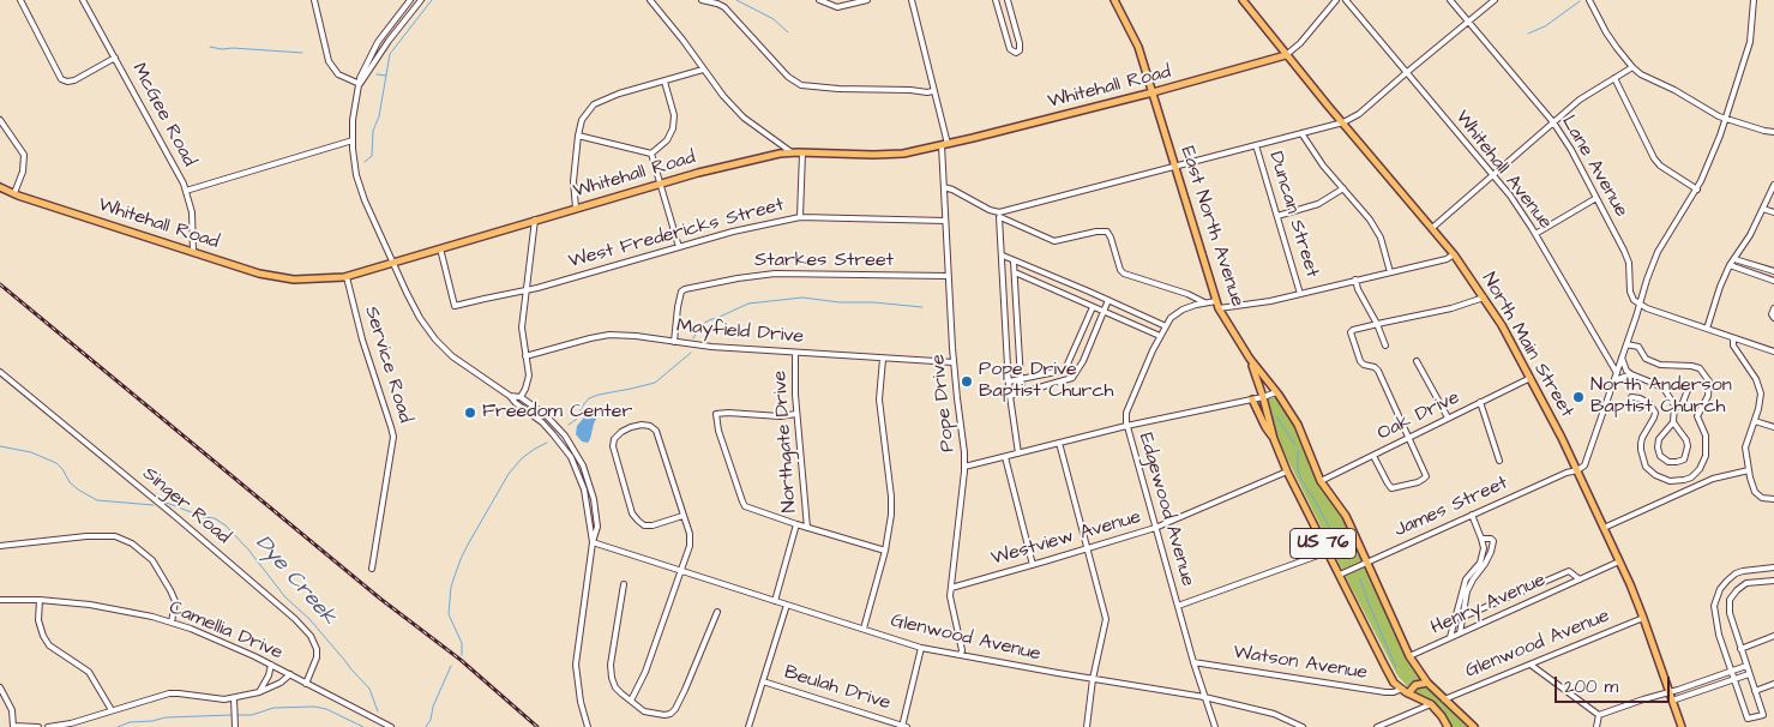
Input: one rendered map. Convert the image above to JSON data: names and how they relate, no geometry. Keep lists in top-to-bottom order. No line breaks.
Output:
{"streets":{"main road":["Whitehall Road","East North Avenue","North Main Street","US 76"],"street":["McGee Road","Lane Avenue","Whitehall Avenue","Duncan Street","West Fredericks Street","Starkes Street","Mayfield Drive","Service Road","Pope Drive","Oak Drive","Northgate Drive","Singer Road","James Street","Edgewood Avenue","Westview Avenue","Henry Avenue","Camellia Drive","Glenwood Avenue","Watson Avenue","Beulah Drive"]},"crossings":[["Whitehall Road","McGee Road"],["Whitehall Road","East North Avenue"],["Whitehall Road","West Fredericks Street"],["Whitehall Road","North Main Street"],["Whitehall Road","Service Road"],["Whitehall Road","Pope Drive"],["Duncan Street","Edgewood Avenue"],["East North Avenue","Oak Drive"],["East North Avenue","James Street"],["East North Avenue","Edgewood Avenue"],["East North Avenue","US 76"],["East North Avenue","Henry Avenue"],["East North Avenue","Glenwood Avenue"],["West Fredericks Street","Pope Drive"],["Starkes Street","Mayfield Drive"],["Starkes Street","Pope Drive"],["Mayfield Drive","Pope Drive"],["Mayfield Drive","Northgate Drive"],["North Main Street","Oak Drive"],["North Main Street","James Street"],["North Main Street","Edgewood Avenue"],["North Main Street","Henry Avenue"],["North Main Street","Glenwood Avenue"],["Pope Drive","Westview Avenue"],["Pope Drive","Glenwood Avenue"],["Singer Road","Camellia Drive"],["James Street","US 76"],["Edgewood Avenue","Westview Avenue"],["Edgewood Avenue","Glenwood Avenue"],["Edgewood Avenue","Watson Avenue"],["Westview Avenue","US 76"],["US 76","Glenwood Avenue"],["US 76","Watson Avenue"]],"water":["Dye Creek"],"places":["Pope Drive Baptist Church","North Anderson Baptist Church","Freedom Center"],"scale_bar":"200 m"}
